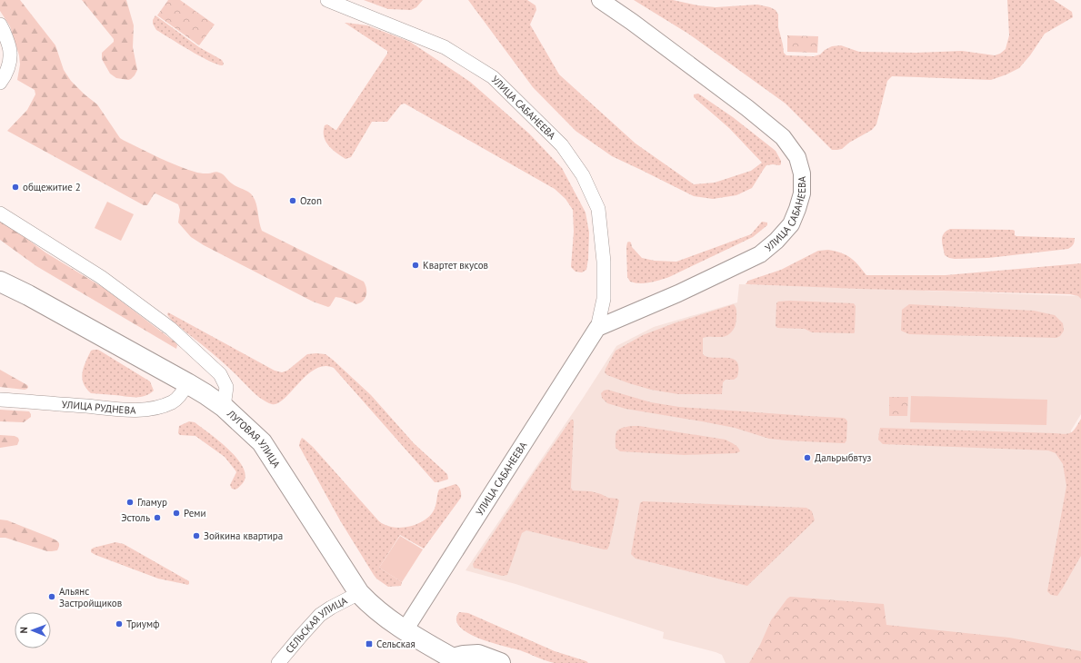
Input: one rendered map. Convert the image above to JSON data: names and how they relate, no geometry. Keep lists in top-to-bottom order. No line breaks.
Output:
{"streets":{"main road":["ЛУГОВАЯ УЛИЦА"],"street":["УЛИЦА САБАНЕЕВА","УЛИЦА РУДНЕВА","СЕЛЬСКАЯ УЛИЦА"]},"crossings":[["УЛИЦА САБАНЕЕВА","ЛУГОВАЯ УЛИЦА"],["УЛИЦА РУДНЕВА","ЛУГОВАЯ УЛИЦА"],["ЛУГОВАЯ УЛИЦА","СЕЛЬСКАЯ УЛИЦА"]],"places":{"other":["общежитие 2","Ozon","Квартет вкусов","Дальрыбвтуз","Гламур","Реми","Эстоль","Зойкина квартира","Альянс Застройщиков","Триумф"],"transit":["Сельская"]},"north":"left"}
